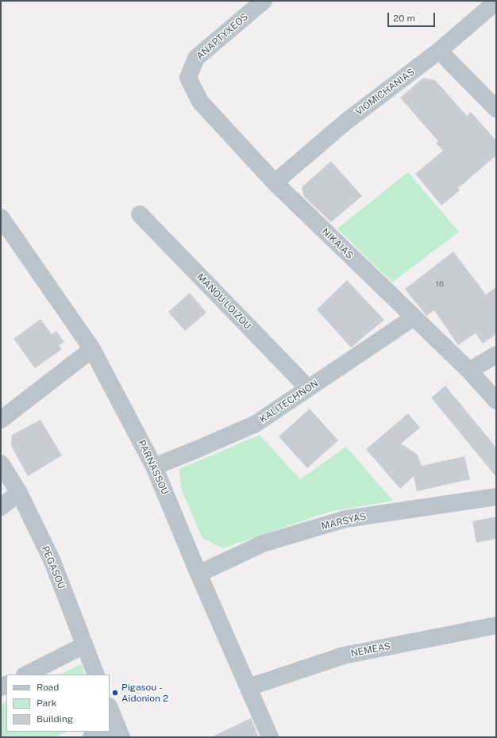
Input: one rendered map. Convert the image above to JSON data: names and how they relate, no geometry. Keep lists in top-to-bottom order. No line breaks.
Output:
{"streets":{"street":["ANAPTYXEOS","VIOMICHANIAS","NIKAIAS","MANOU LOIZOU","KALITECHNON","PARNASSOU","MARSYAS","PEGASOU","NEMEAS"]},"crossings":[["ANAPTYXEOS","NIKAIAS"],["VIOMICHANIAS","NIKAIAS"],["NIKAIAS","KALITECHNON"],["MANOU LOIZOU","KALITECHNON"],["KALITECHNON","PARNASSOU"],["PARNASSOU","MARSYAS"],["PARNASSOU","NEMEAS"]],"places":["Pigasou - Aidonion 2"],"house_numbers":["16"],"legend":["Road","Park","Building"],"scale_bar":"20 m"}
